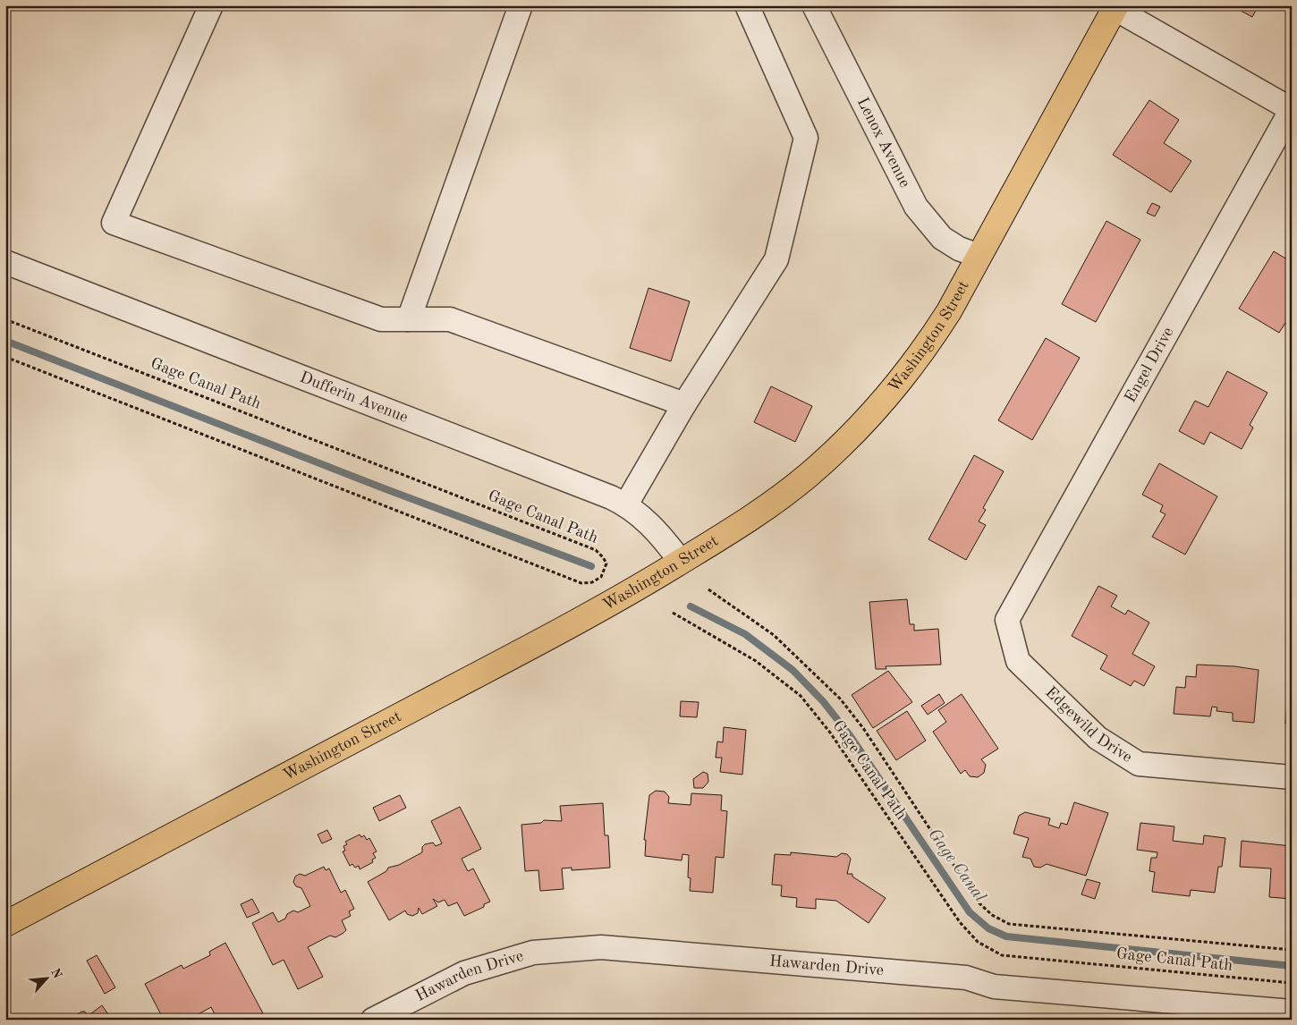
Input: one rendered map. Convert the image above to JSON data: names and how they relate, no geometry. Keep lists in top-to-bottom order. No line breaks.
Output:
{"streets":{"main road":["Washington Street"],"street":["Lenox Avenue","Engel Drive","Dufferin Avenue","Edgewild Drive","Hawarden Drive"],"path":["Gage Canal Path"]},"crossings":[["Lenox Avenue","Washington Street"],["Washington Street","Engel Drive"],["Washington Street","Dufferin Avenue"],["Engel Drive","Edgewild Drive"]],"water":["Gage Canal"],"north":"top right"}
